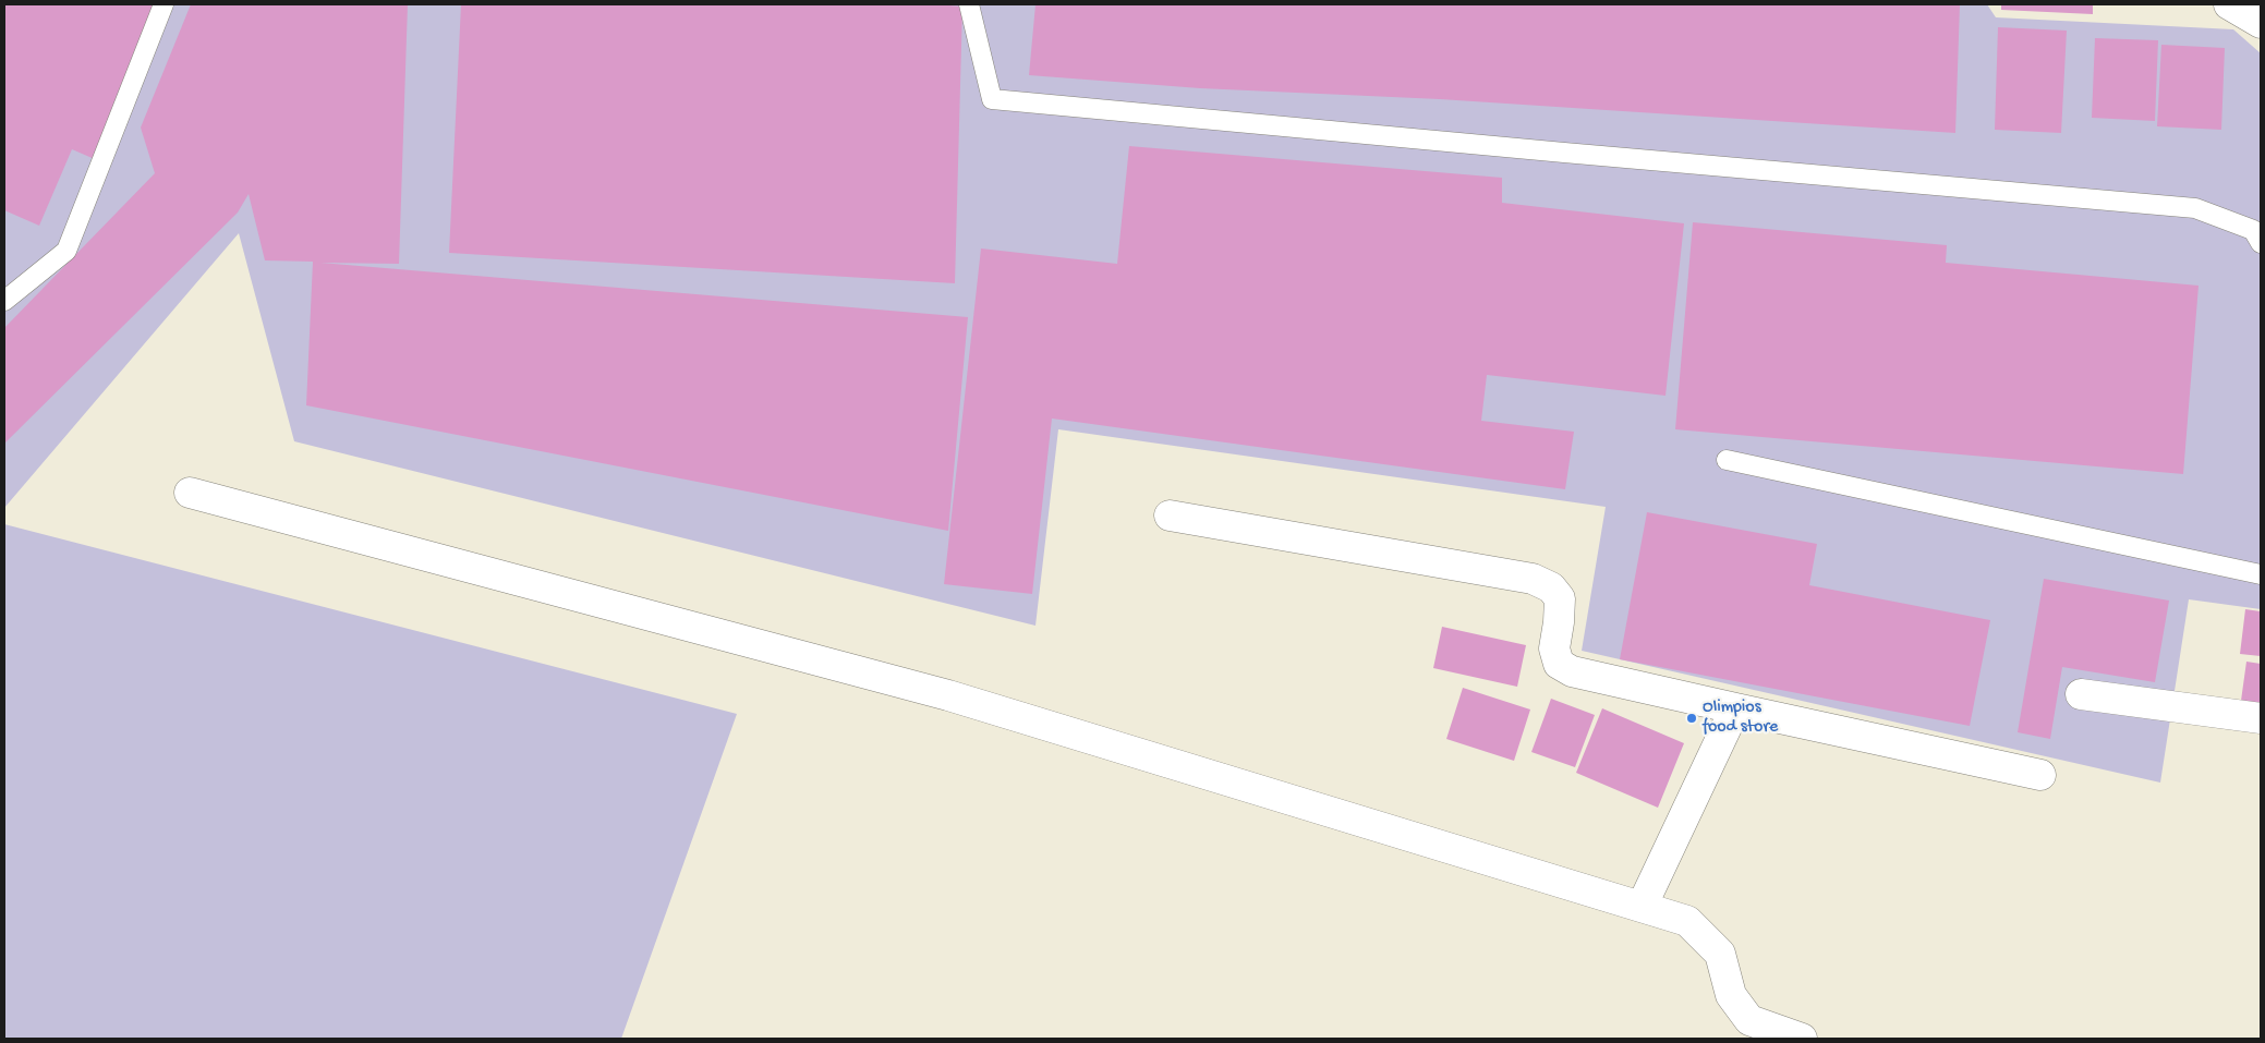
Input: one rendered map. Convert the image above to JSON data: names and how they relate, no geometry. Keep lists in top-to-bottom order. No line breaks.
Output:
{"places":["Olimpios food store"]}
